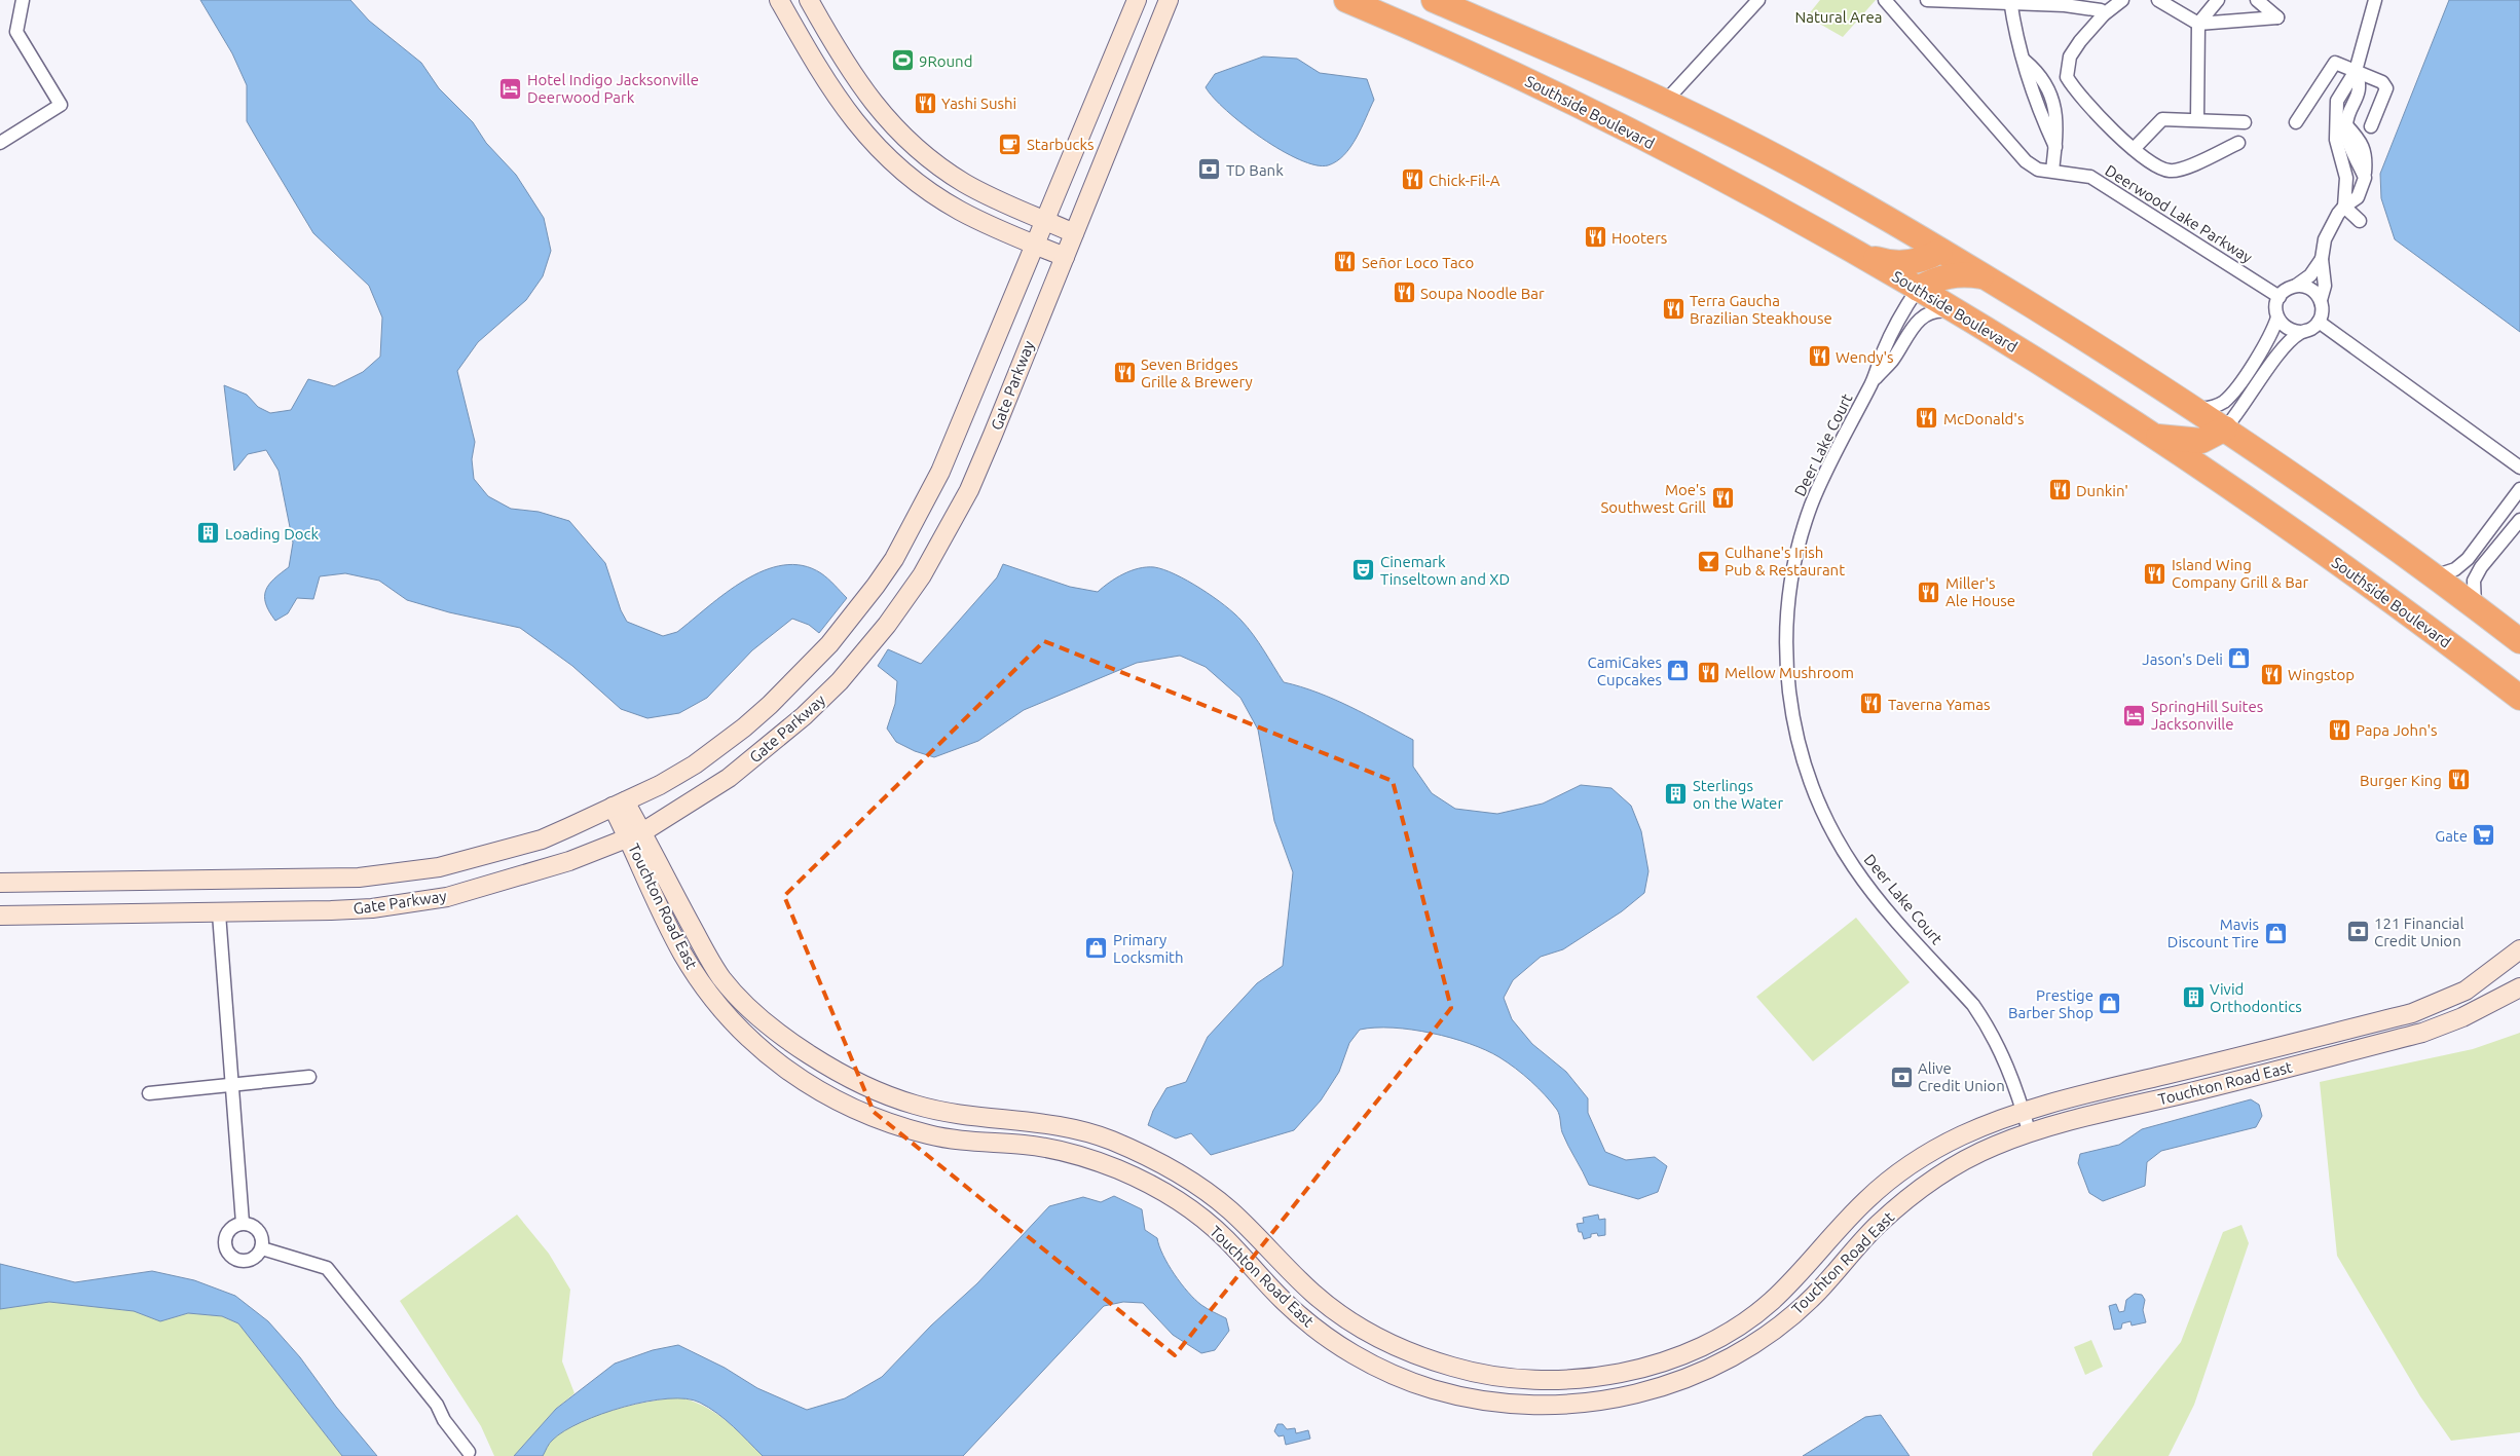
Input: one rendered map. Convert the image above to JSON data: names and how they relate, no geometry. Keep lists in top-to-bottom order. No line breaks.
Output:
{"streets":{"highway":["Southside Boulevard"],"street":["Deerwood Lake Parkway","Gate Parkway","Deer Lake Court","Touchton Road East"]},"crossings":[["Southside Boulevard","Deer Lake Court"],["Gate Parkway","Touchton Road East"],["Deer Lake Court","Touchton Road East"]],"parks":["Natural Area"],"places":{"sports":["9Round"],"hotel":["Hotel Indigo Jacksonville Deerwood Park","SpringHill Suites Jacksonville"],"restaurant":["Yashi Sushi","Chick-Fil-A","Hooters","Señor Loco Taco","Soupa Noodle Bar","Terra Gaucha Brazilian Steakhouse","Wendy's","Seven Bridges Grille & Brewery","McDonald's","Dunkin'","Moe's Southwest Grill","Island Wing Company Grill & Bar","Miller's Ale House","Mellow Mushroom","Wingstop","Taverna Yamas","Papa John's","Burger King"],"cafe":["Starbucks"],"bank":["TD Bank","121 Financial Credit Union","Alive Credit Union"],"building":["Loading Dock","Sterlings on the Water","Vivid Orthodontics"],"bar":["Culhane's Irish Pub & Restaurant"],"theatre":["Cinemark Tinseltown and XD"],"shop":["Jason's Deli","CamiCakes Cupcakes","Mavis Discount Tire","Primary Locksmith","Prestige Barber Shop"],"supermarket":["Gate"]}}
